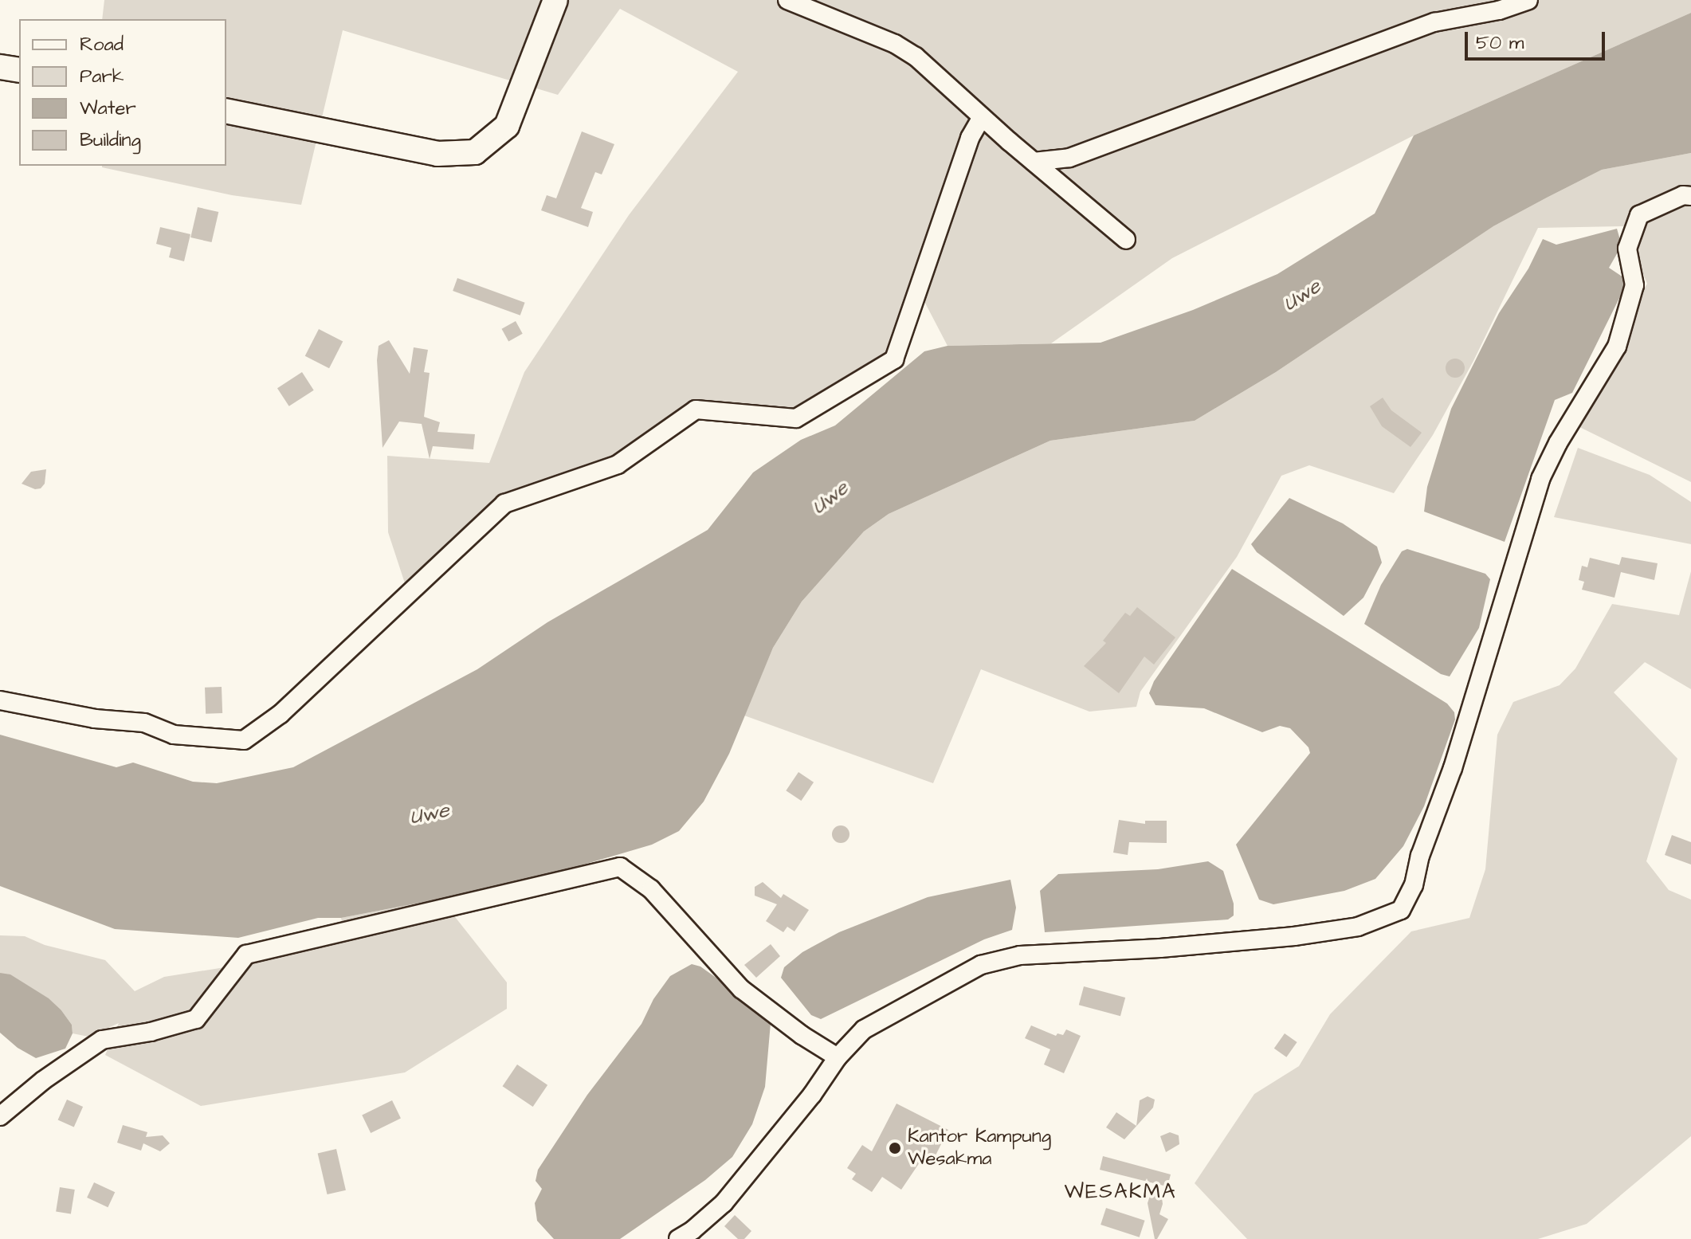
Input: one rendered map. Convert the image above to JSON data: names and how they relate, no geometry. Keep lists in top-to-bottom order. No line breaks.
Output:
{"districts":["WESAKMA"],"water":["Uwe"],"places":["Kantor Kampung Wesakma"],"legend":["Road","Park","Water","Building"],"scale_bar":"50 m"}
